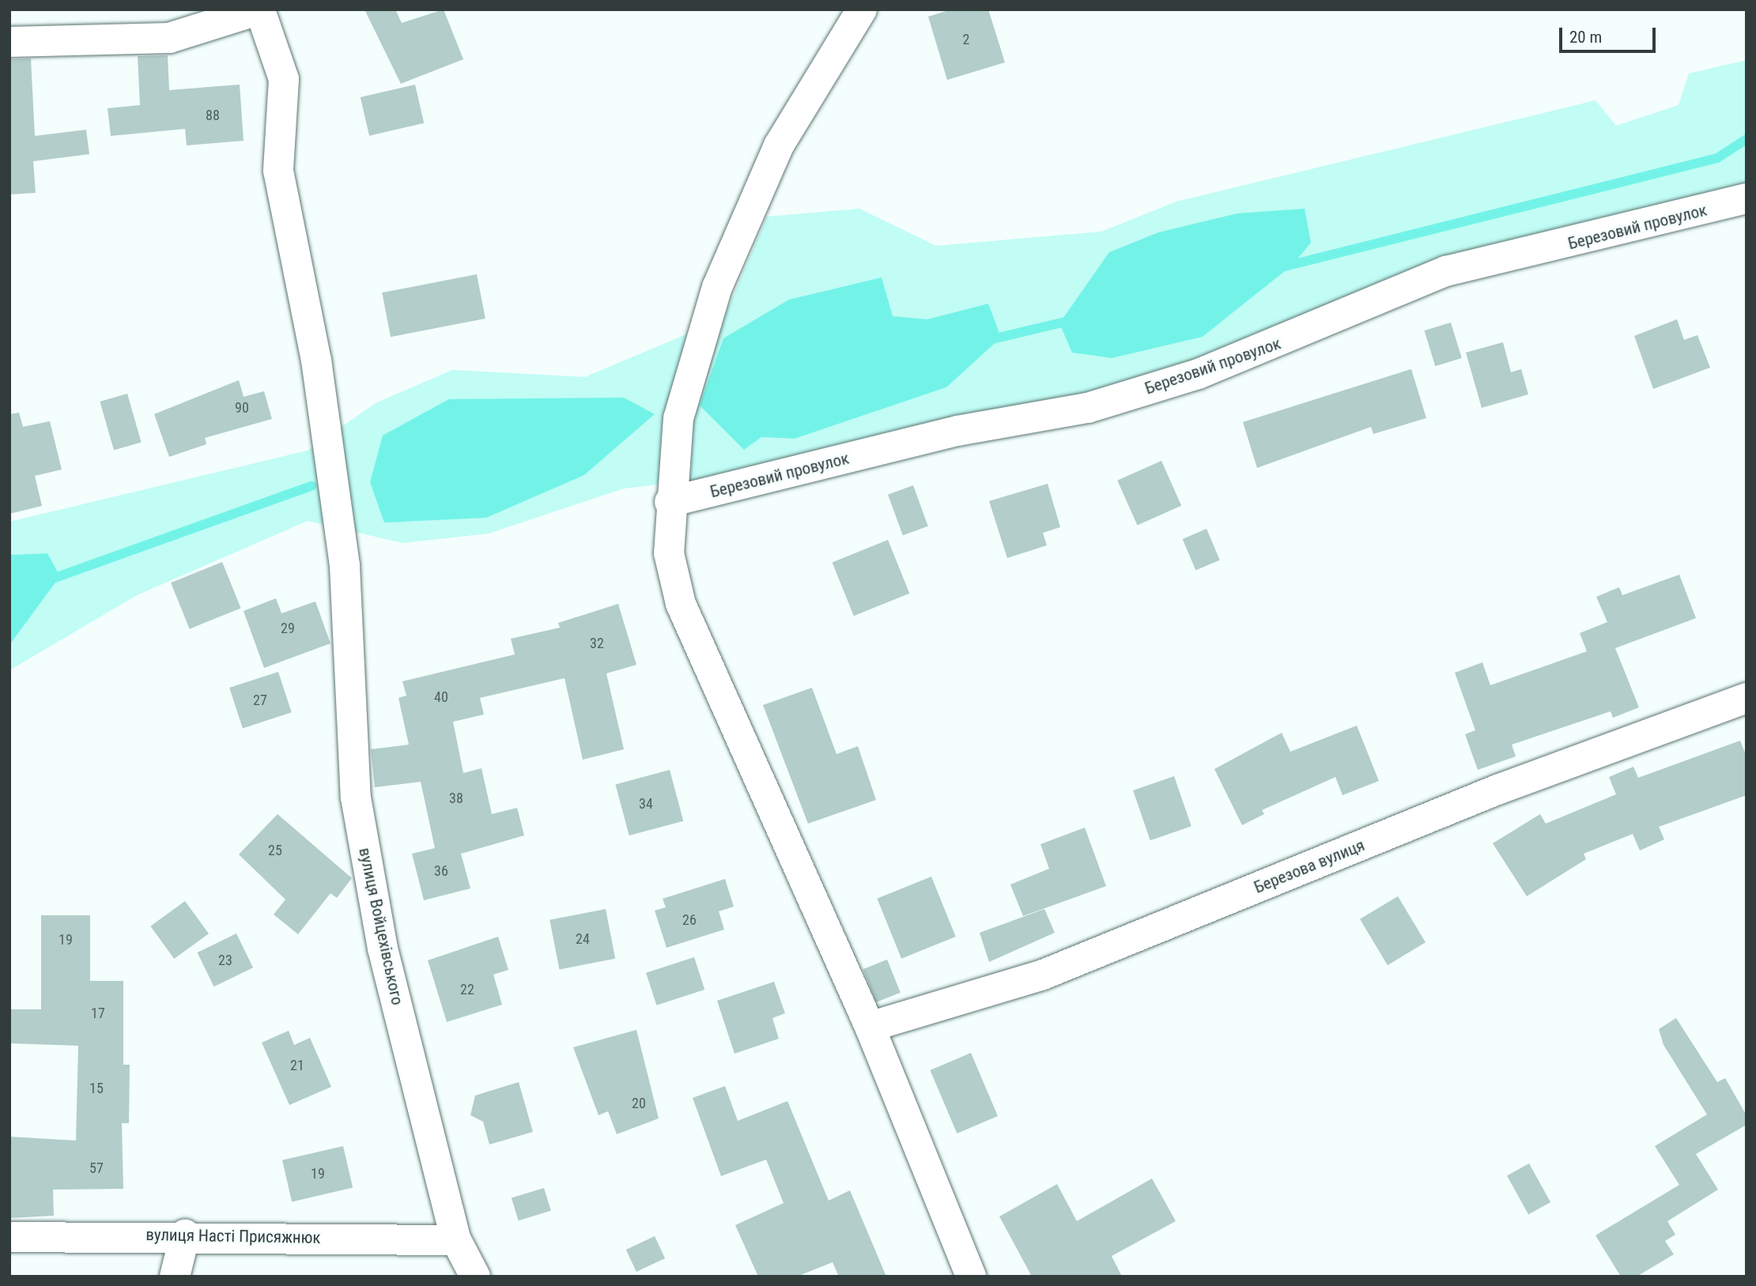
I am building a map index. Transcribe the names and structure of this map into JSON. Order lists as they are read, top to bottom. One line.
{"streets":{"street":["Березовий провулок","Березова вулиця","вулиця Войцехівського","вулиця Насті Присяжнюк"]},"crossings":[["вулиця Войцехівського","вулиця Насті Присяжнюк"]],"house_numbers":["2","88","90","29","32","40","27","38","34","25","36","26","24","19","23","22","17","21","15","20","57","19"],"scale_bar":"20 m"}
